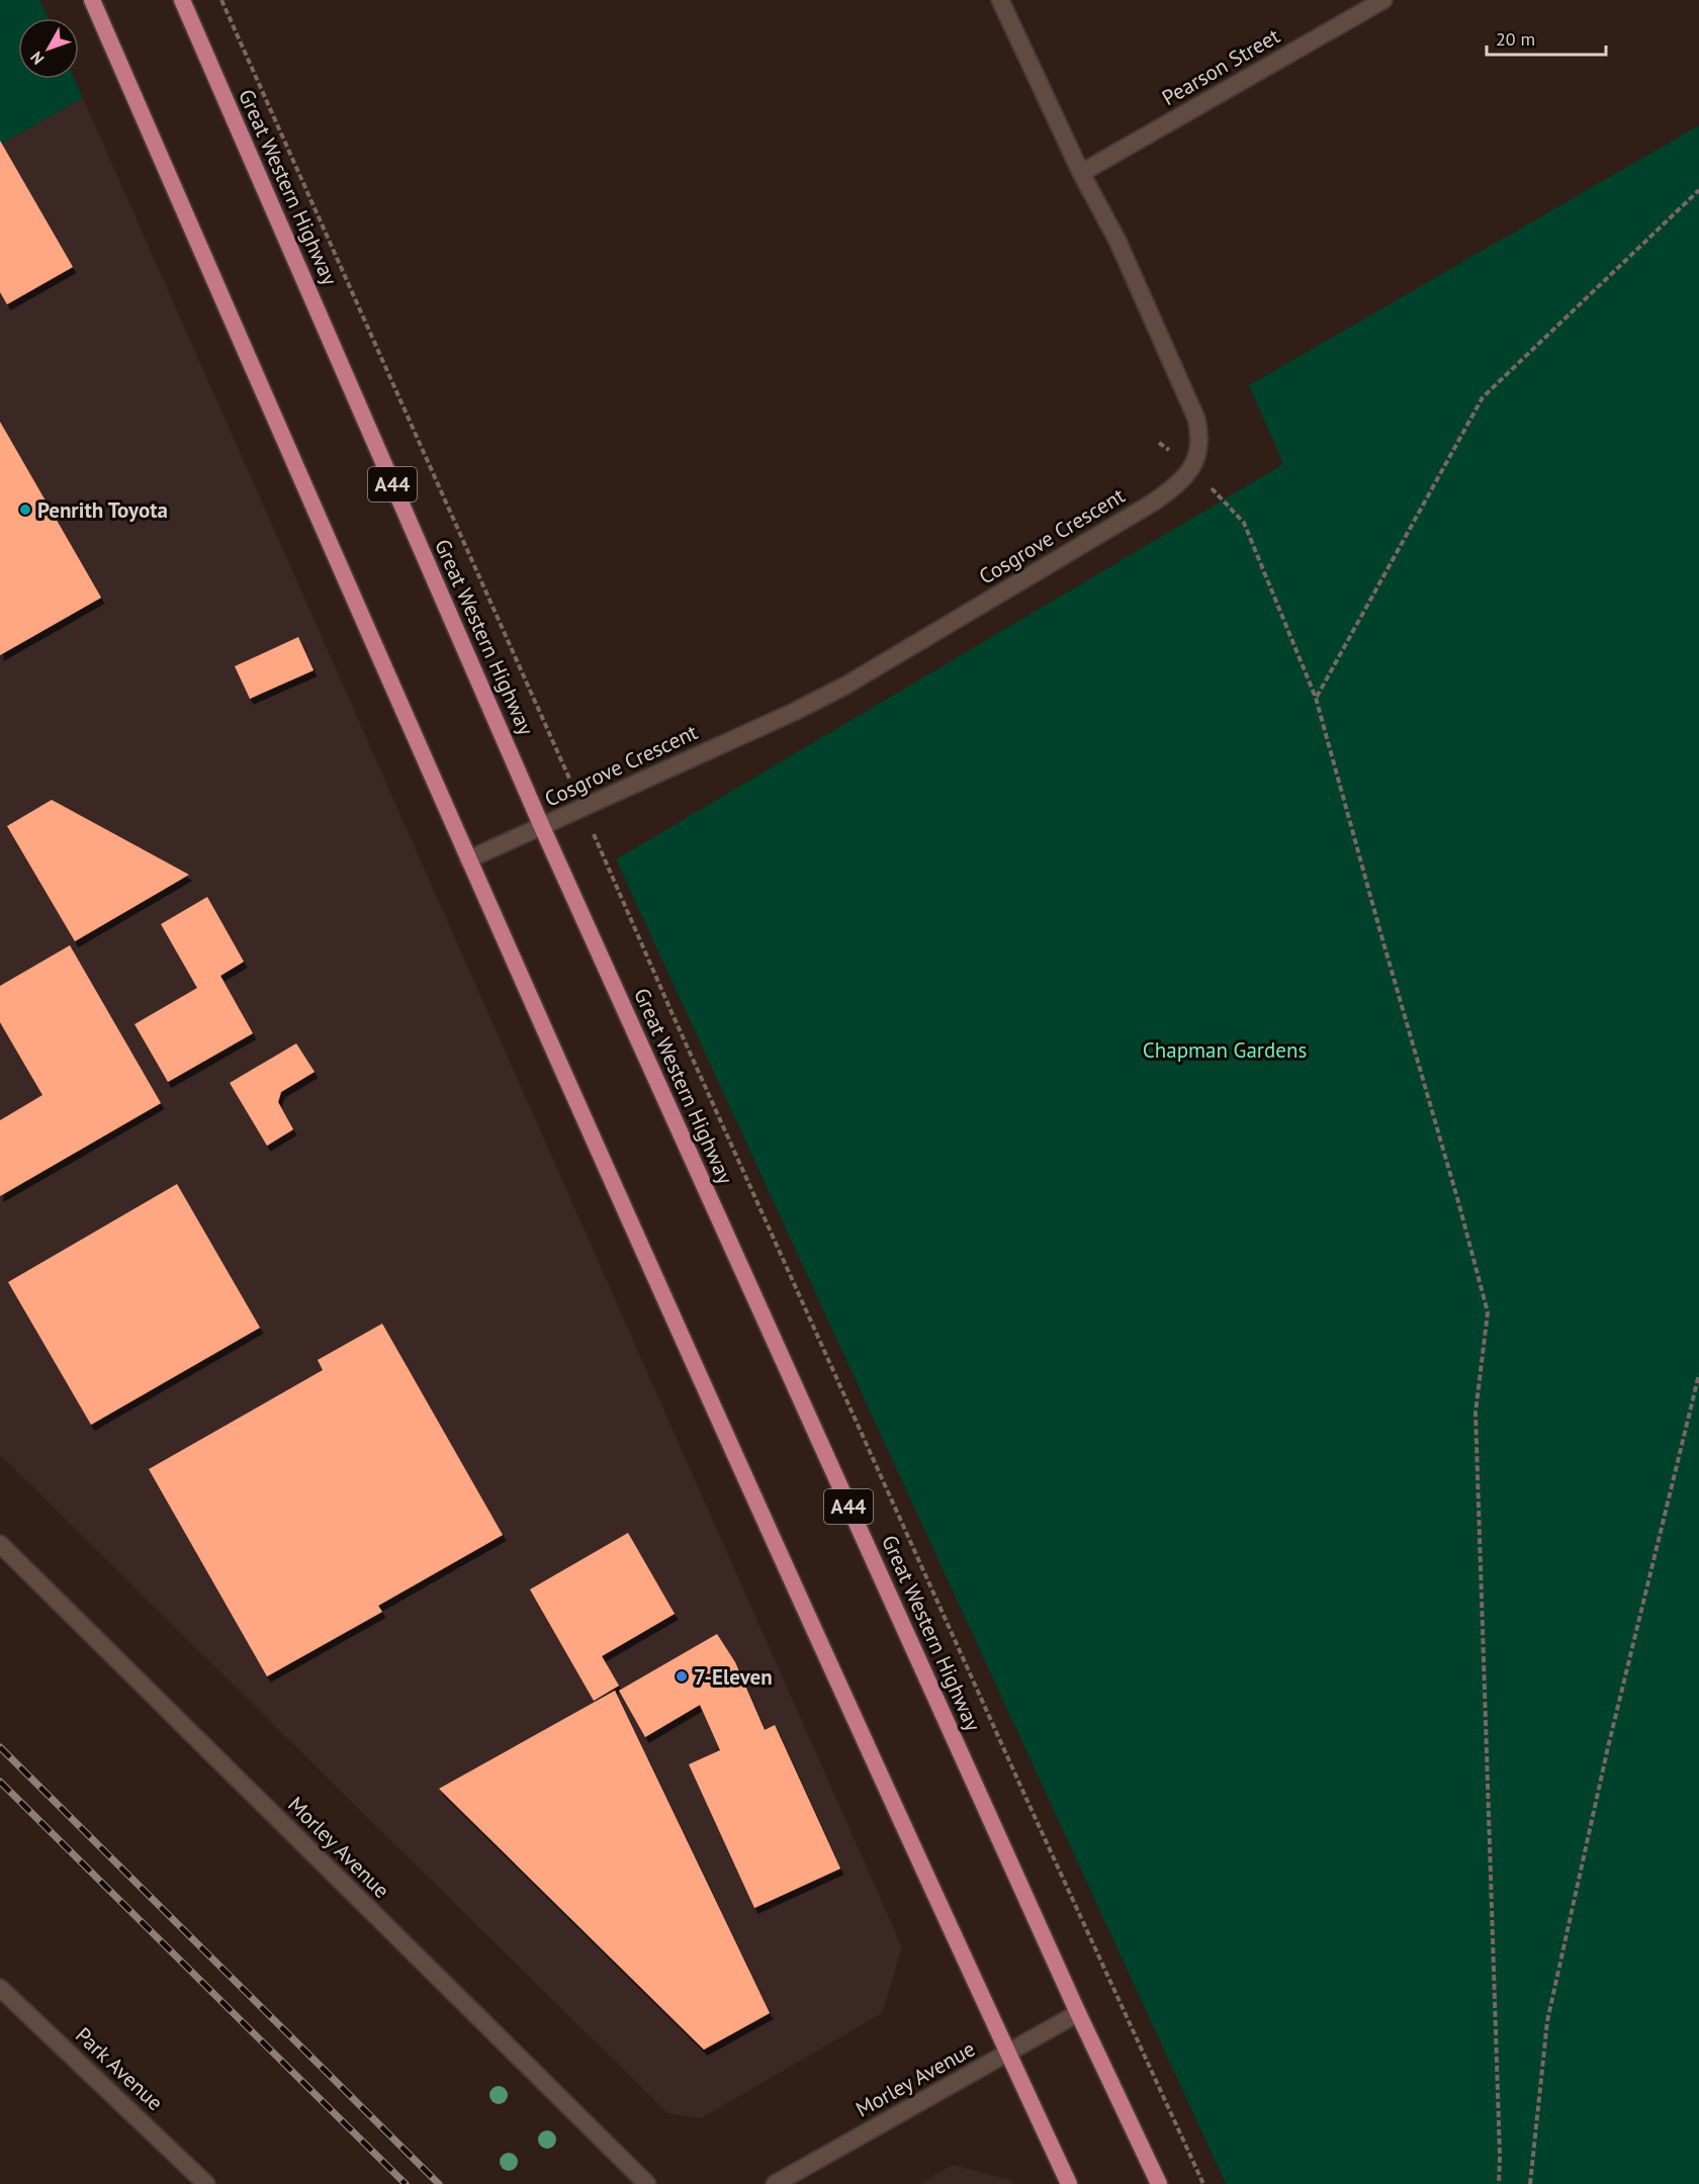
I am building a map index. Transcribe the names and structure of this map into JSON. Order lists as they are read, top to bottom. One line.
{"streets":{"highway":["Great Western Highway","A44"],"street":["Pearson Street","Cosgrove Crescent","Morley Avenue","Park Avenue"]},"crossings":[["Pearson Street","Cosgrove Crescent"],["Great Western Highway","Cosgrove Crescent"],["Great Western Highway","Morley Avenue"]],"parks":["Chapman Gardens"],"places":["Penrith Toyota","7-Eleven"],"scale_bar":"20 m","north":"bottom left"}
